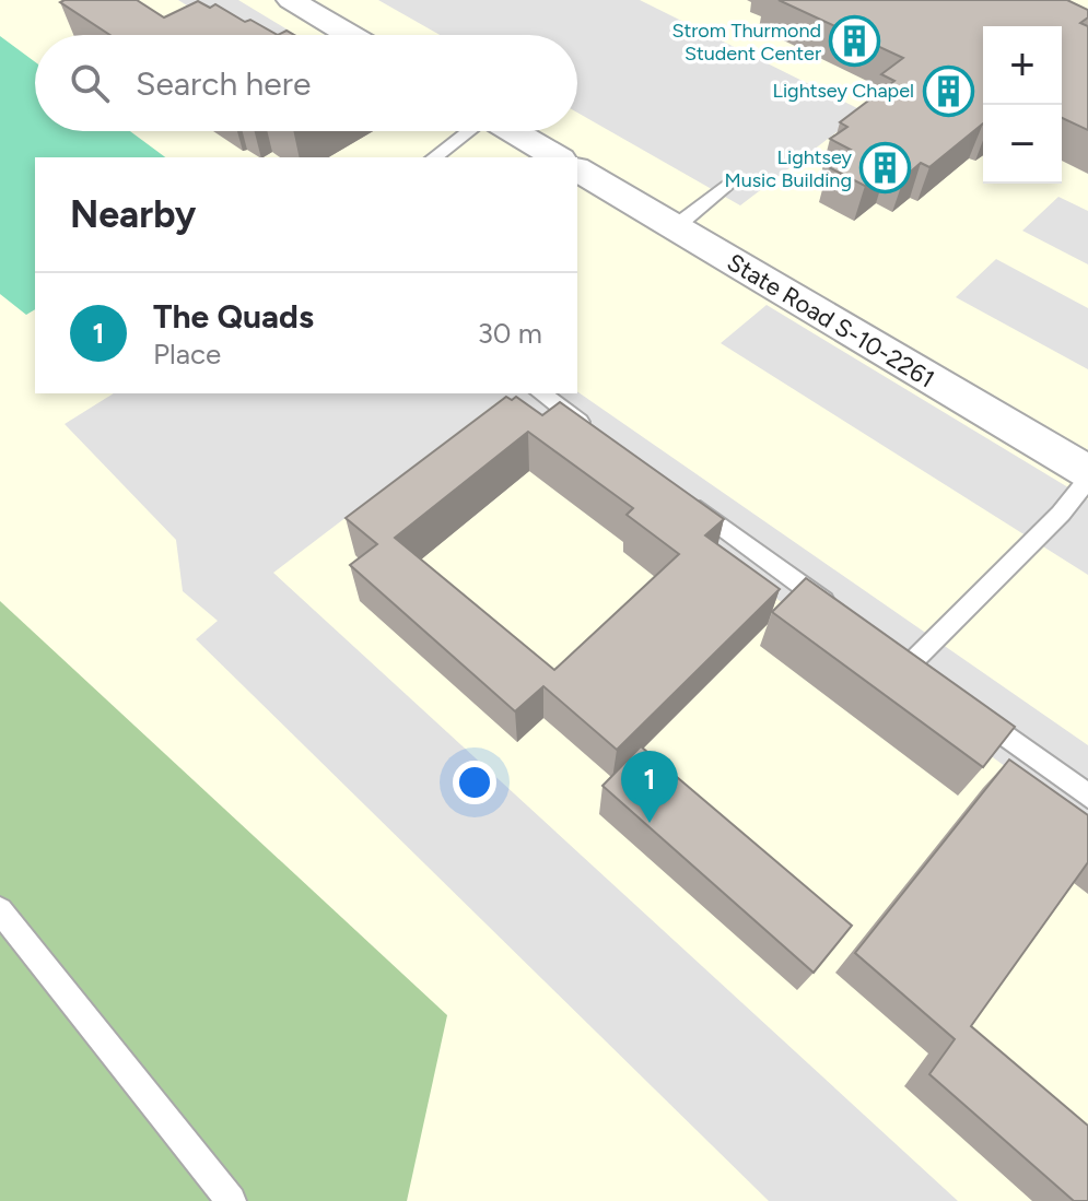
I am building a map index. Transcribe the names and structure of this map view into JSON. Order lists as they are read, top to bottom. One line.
{"streets":{"street":["State Road S-10-2261"]},"places":{"building":["Strom Thurmond Student Center","Lightsey Chapel","Lightsey Music Building"]},"page":{"map_buttons":["+","−"],"search":"Search here","heading":"Nearby","list":[{"mark":"1","name":"The Quads","note":"Place","value":"30 m"}],"pins":"1"}}
